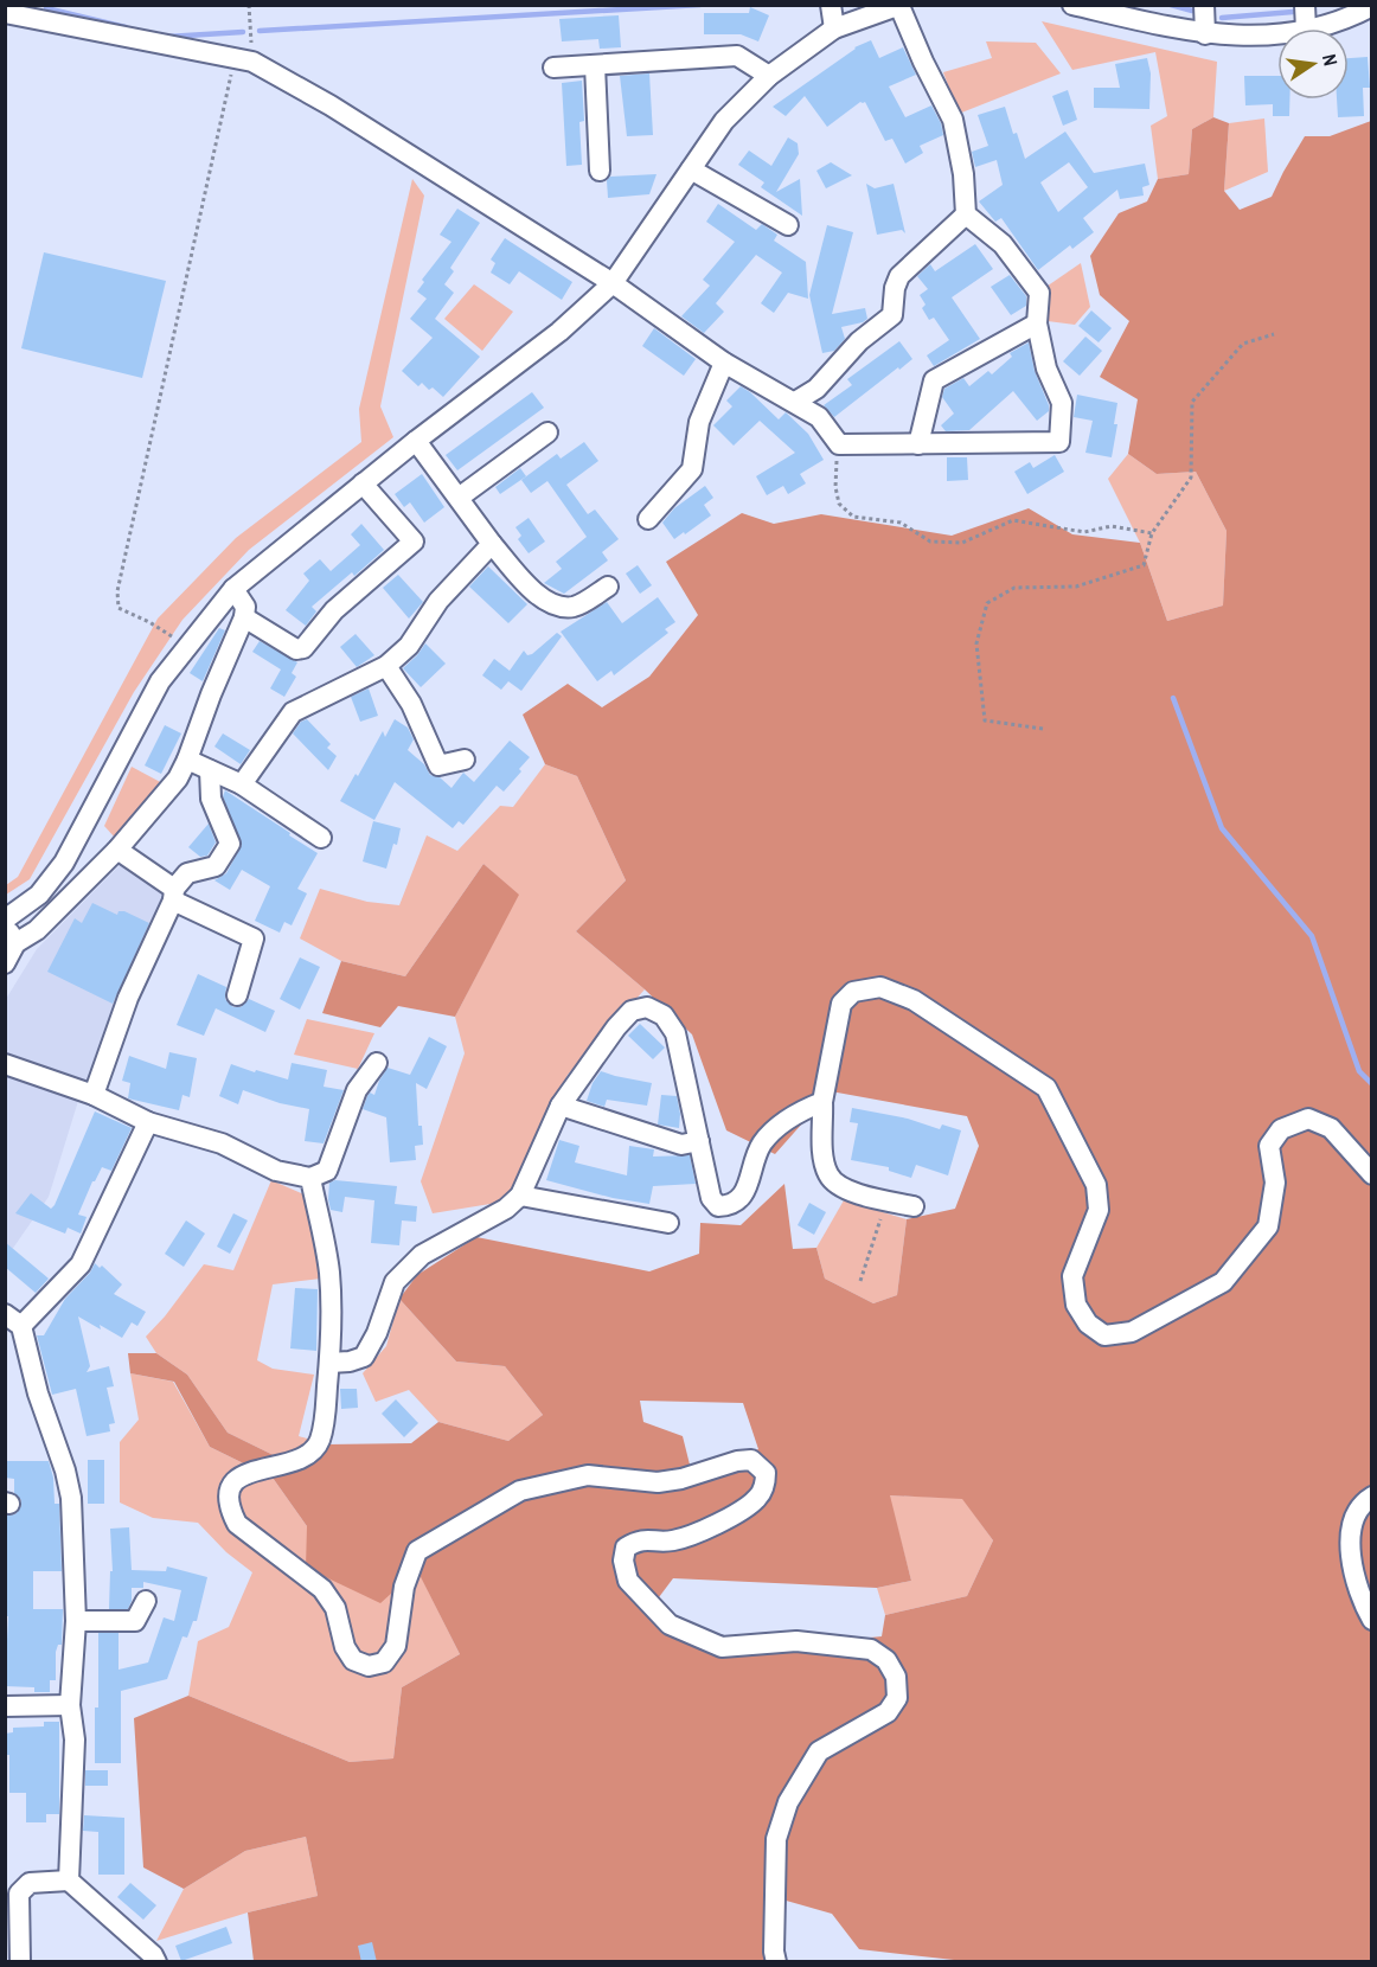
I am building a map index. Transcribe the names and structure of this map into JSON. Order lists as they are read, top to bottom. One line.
{"north":"right"}
